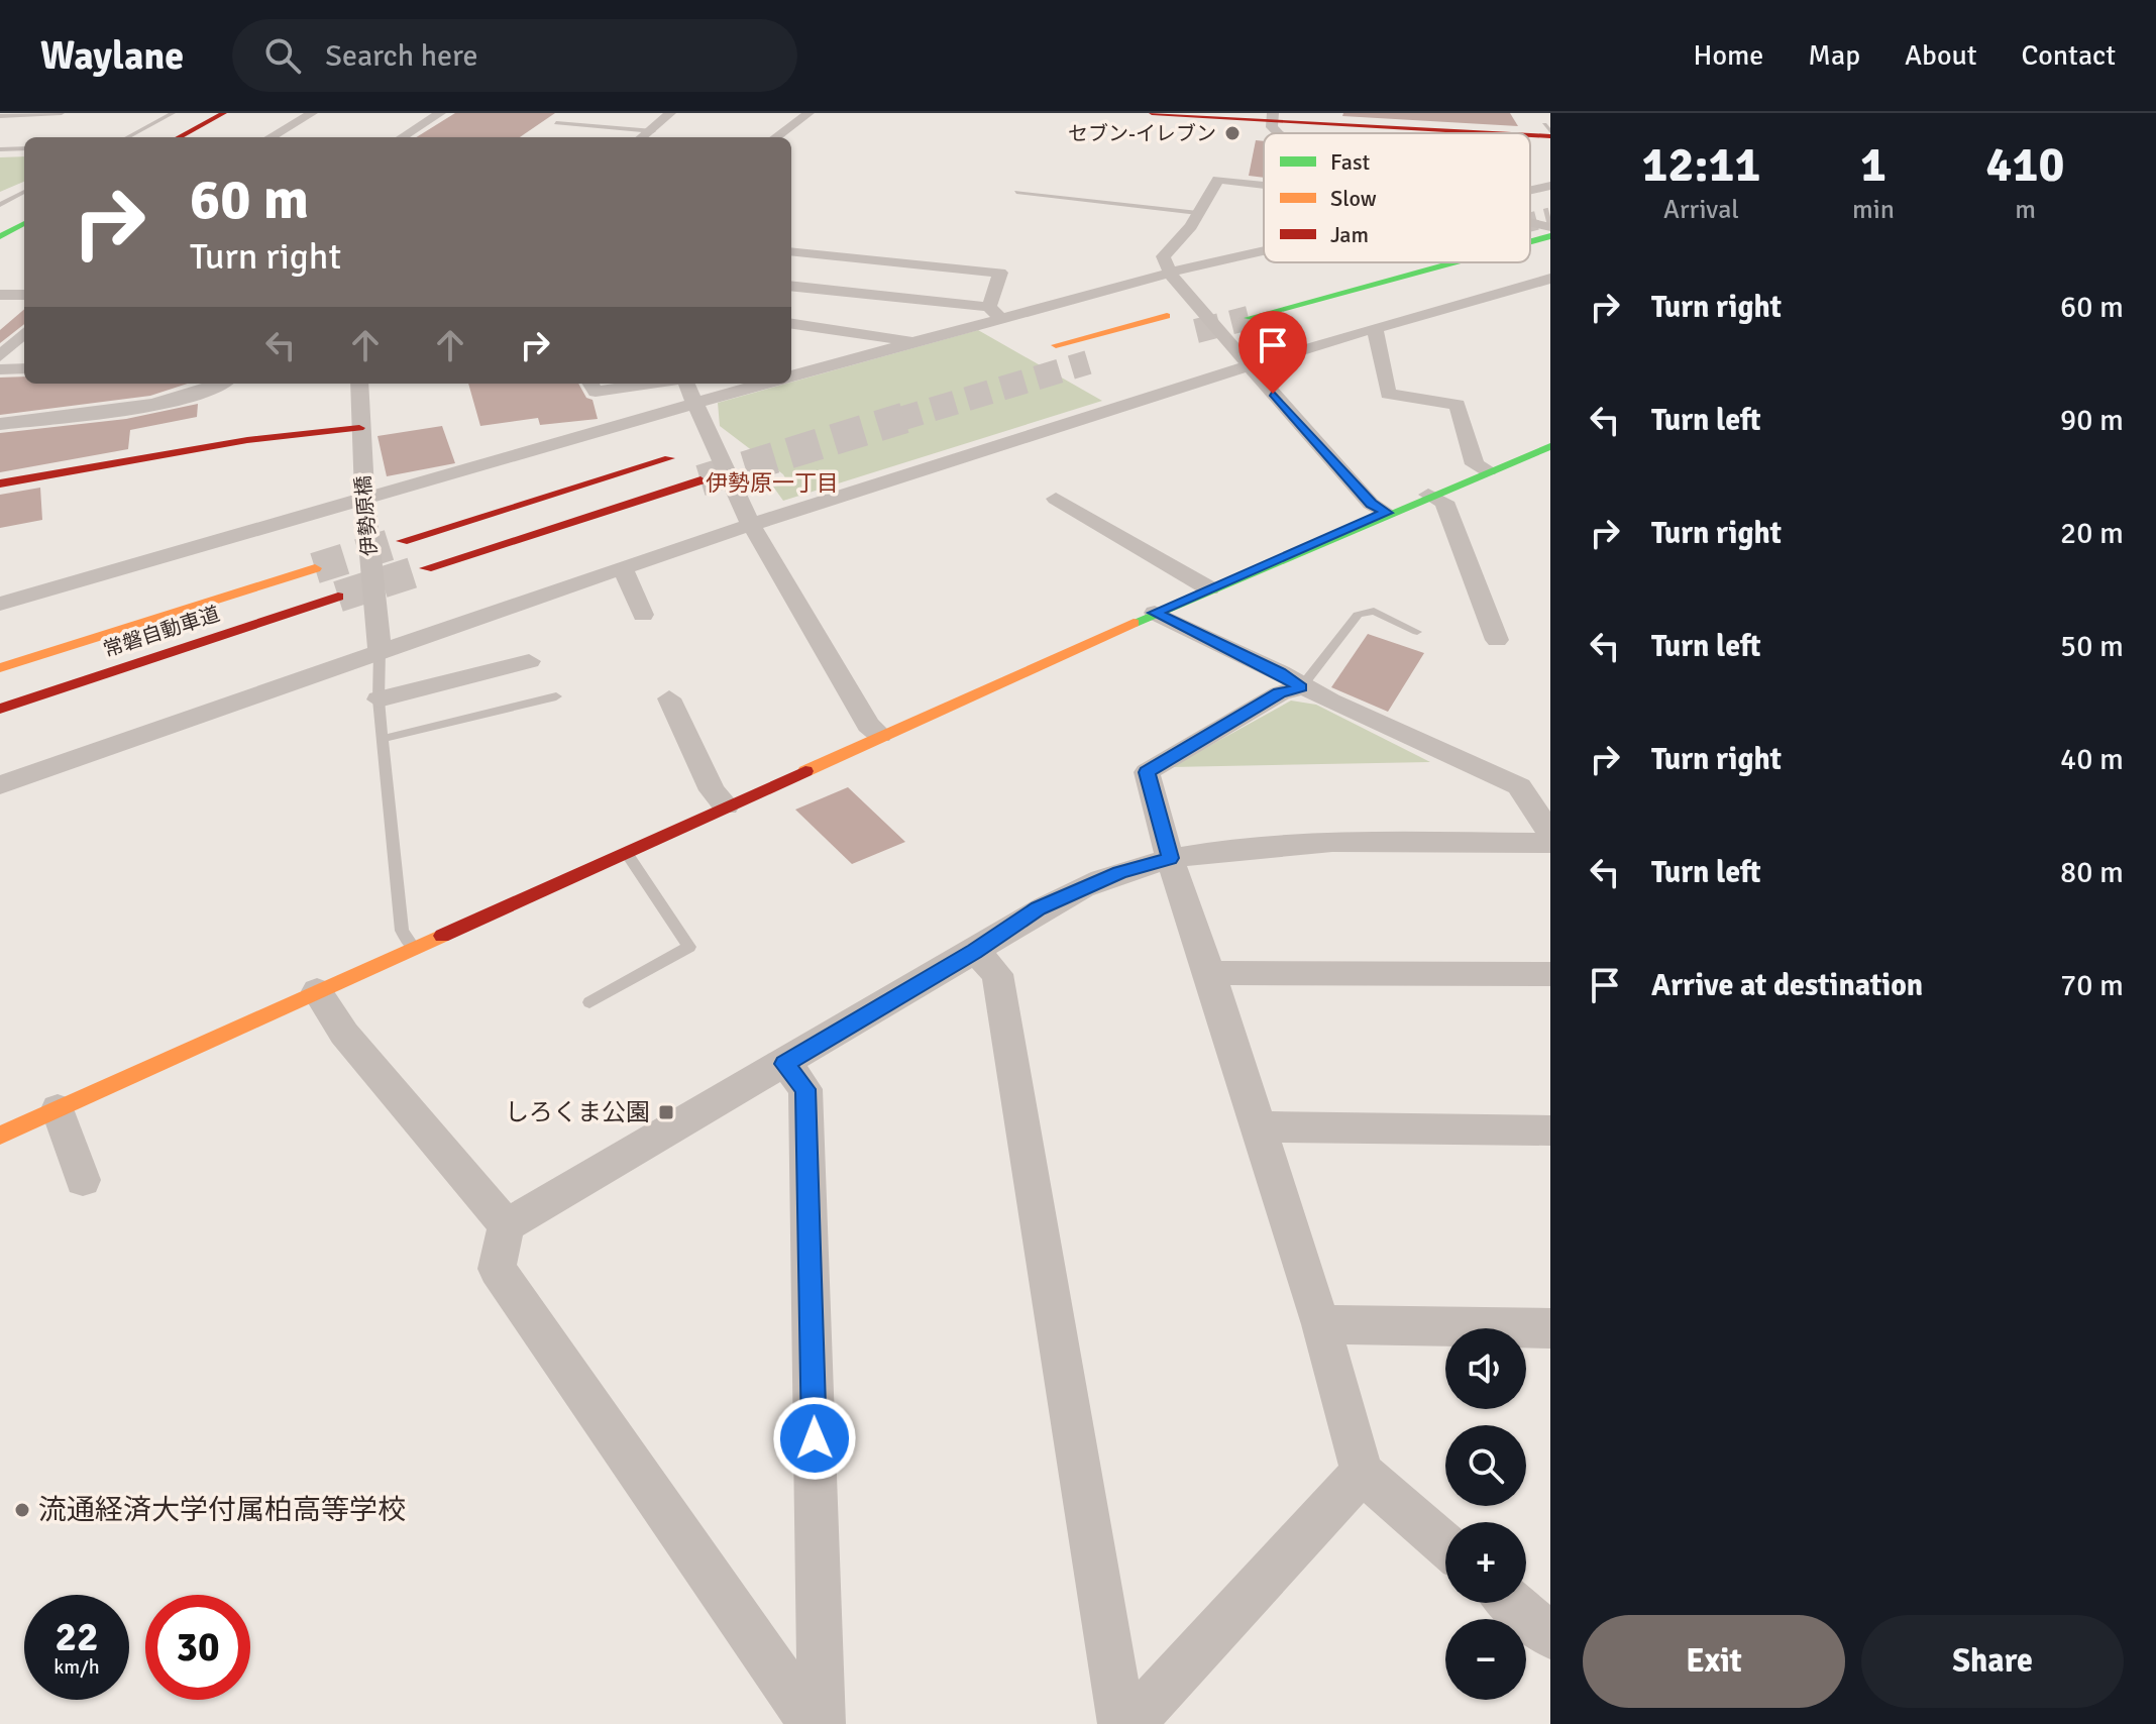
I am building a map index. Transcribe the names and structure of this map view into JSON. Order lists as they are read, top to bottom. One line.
{"streets":{"main road":["常磐自動車道"],"street":["伊勢原橋"]},"districts":["伊勢原一丁目"],"places":{"other":["セブン-イレブン","流通経済大学付属柏高等学校"],"transit":["しろくま公園"]},"legend":["Fast","Slow","Jam"],"page":{"header":"Waylane","search":"Search here","nav":["Home","Map","About","Contact"],"eta":["12:11","Arrival","1","min","410","m"],"turn":["60 m","Turn right"],"list":[{"name":"Turn right","value":"60 m"},{"name":"Turn left","value":"90 m"},{"name":"Turn right","value":"20 m"},{"name":"Turn left","value":"50 m"},{"name":"Turn right","value":"40 m"},{"name":"Turn left","value":"80 m"},{"name":"Arrive at destination","value":"70 m"}],"map_buttons":["+","−"],"speed":"22 km/h","limit":"30","buttons":["Exit","Share"]}}
